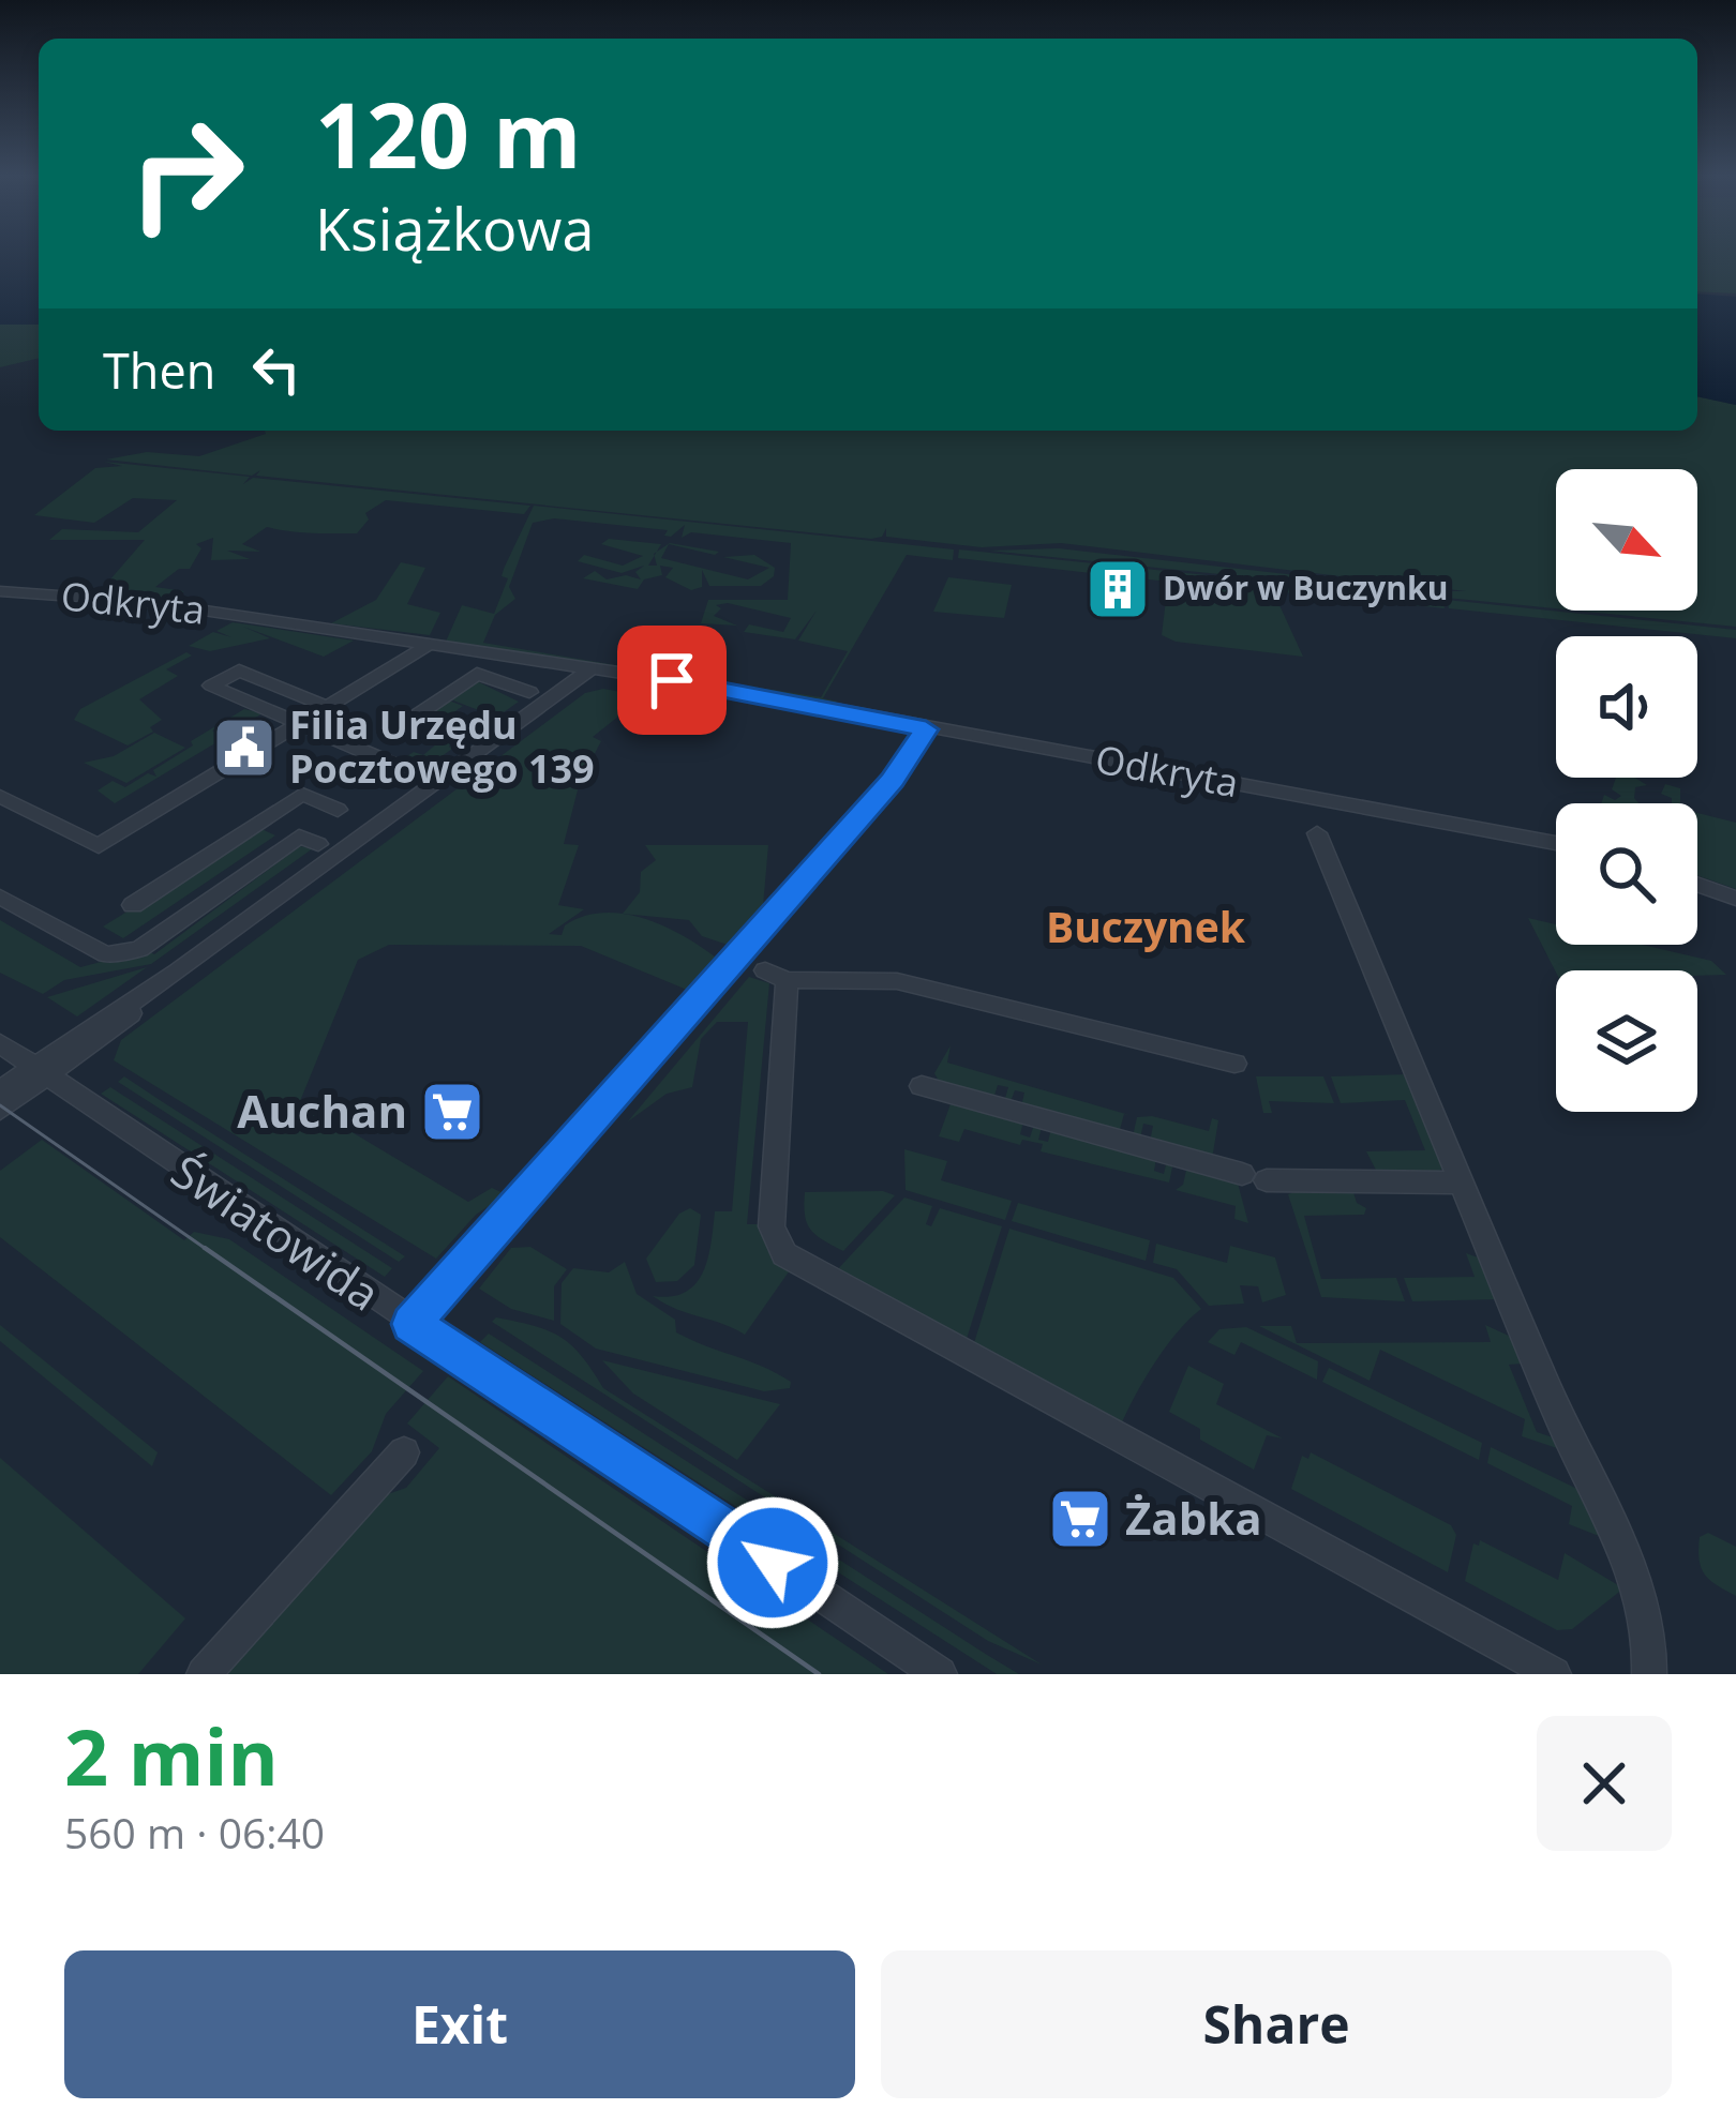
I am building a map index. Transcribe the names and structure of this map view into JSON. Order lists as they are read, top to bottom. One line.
{"streets":{"street":["Odkryta","Światowida"]},"districts":["Buczynek"],"places":{"building":["Dwór w Buczynku"],"public building":["Filia Urzędu Pocztowego 139"],"supermarket":["Auchan","Żabka"]},"north":"bottom right","page":{"turn":["120 m","Książkowa"],"then":"Then","heading":["2 min","560 m · 06:40"],"buttons":["Exit","Share"]}}
